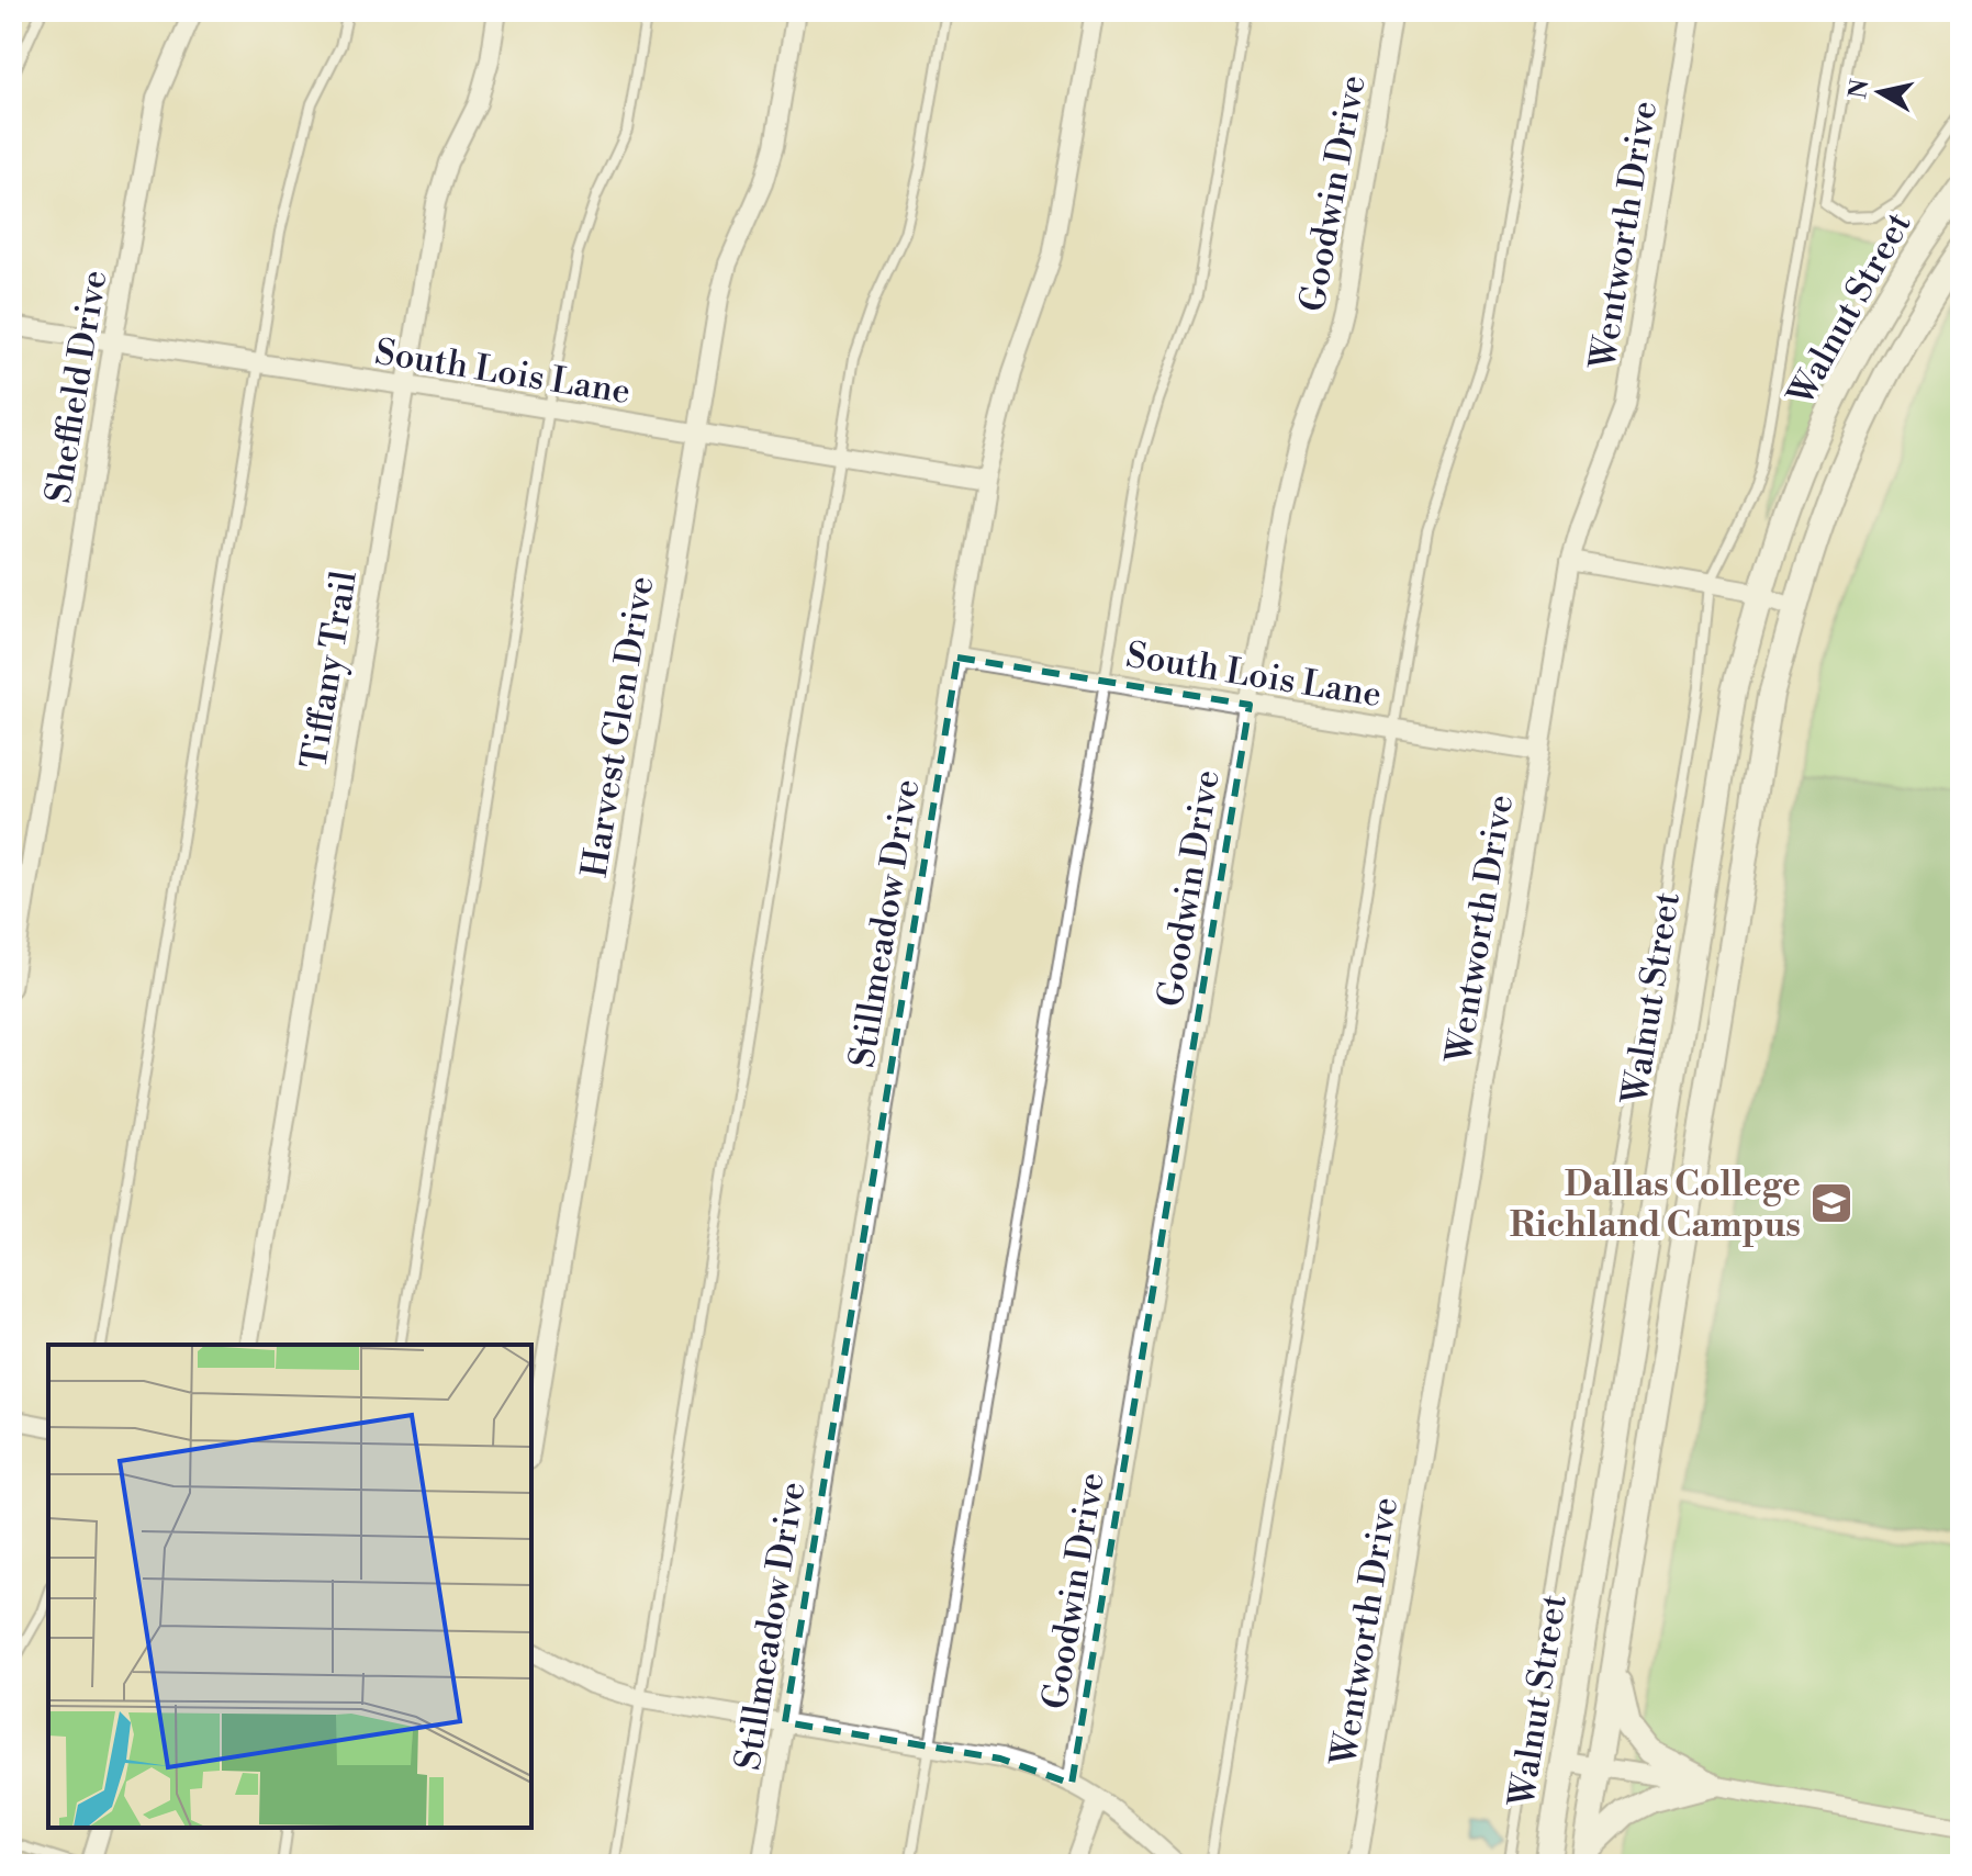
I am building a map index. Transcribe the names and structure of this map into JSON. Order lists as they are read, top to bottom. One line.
{"streets":{"main road":["Walnut Street"],"street":["Goodwin Drive","Wentworth Drive","South Lois Lane","Sheffield Drive","Tiffany Trail","Harvest Glen Drive","Stillmeadow Drive"]},"crossings":[["Goodwin Drive","South Lois Lane"],["Wentworth Drive","South Lois Lane"],["South Lois Lane","Sheffield Drive"],["South Lois Lane","Tiffany Trail"],["South Lois Lane","Harvest Glen Drive"],["South Lois Lane","Stillmeadow Drive"]],"places":{"school or university":["Dallas College Richland Campus"]},"north":"left"}
